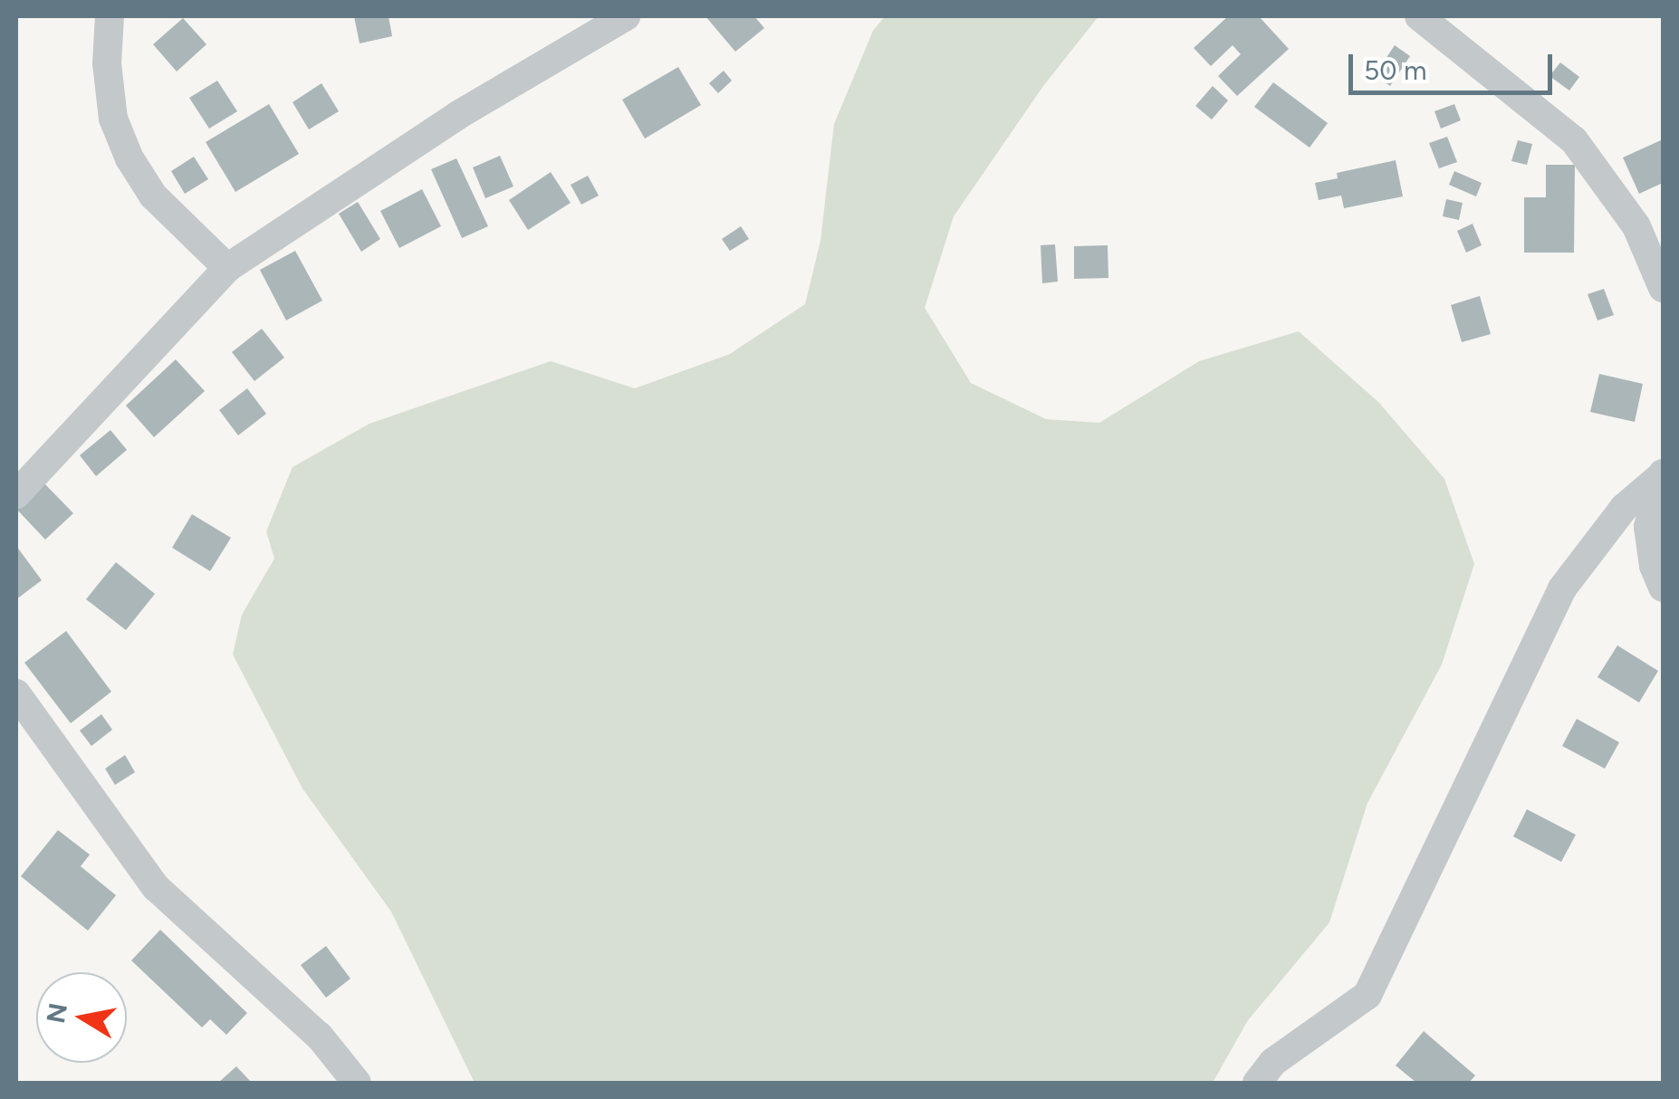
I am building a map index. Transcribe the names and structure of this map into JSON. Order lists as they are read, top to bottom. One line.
{"scale_bar":"50 m","north":"left"}
